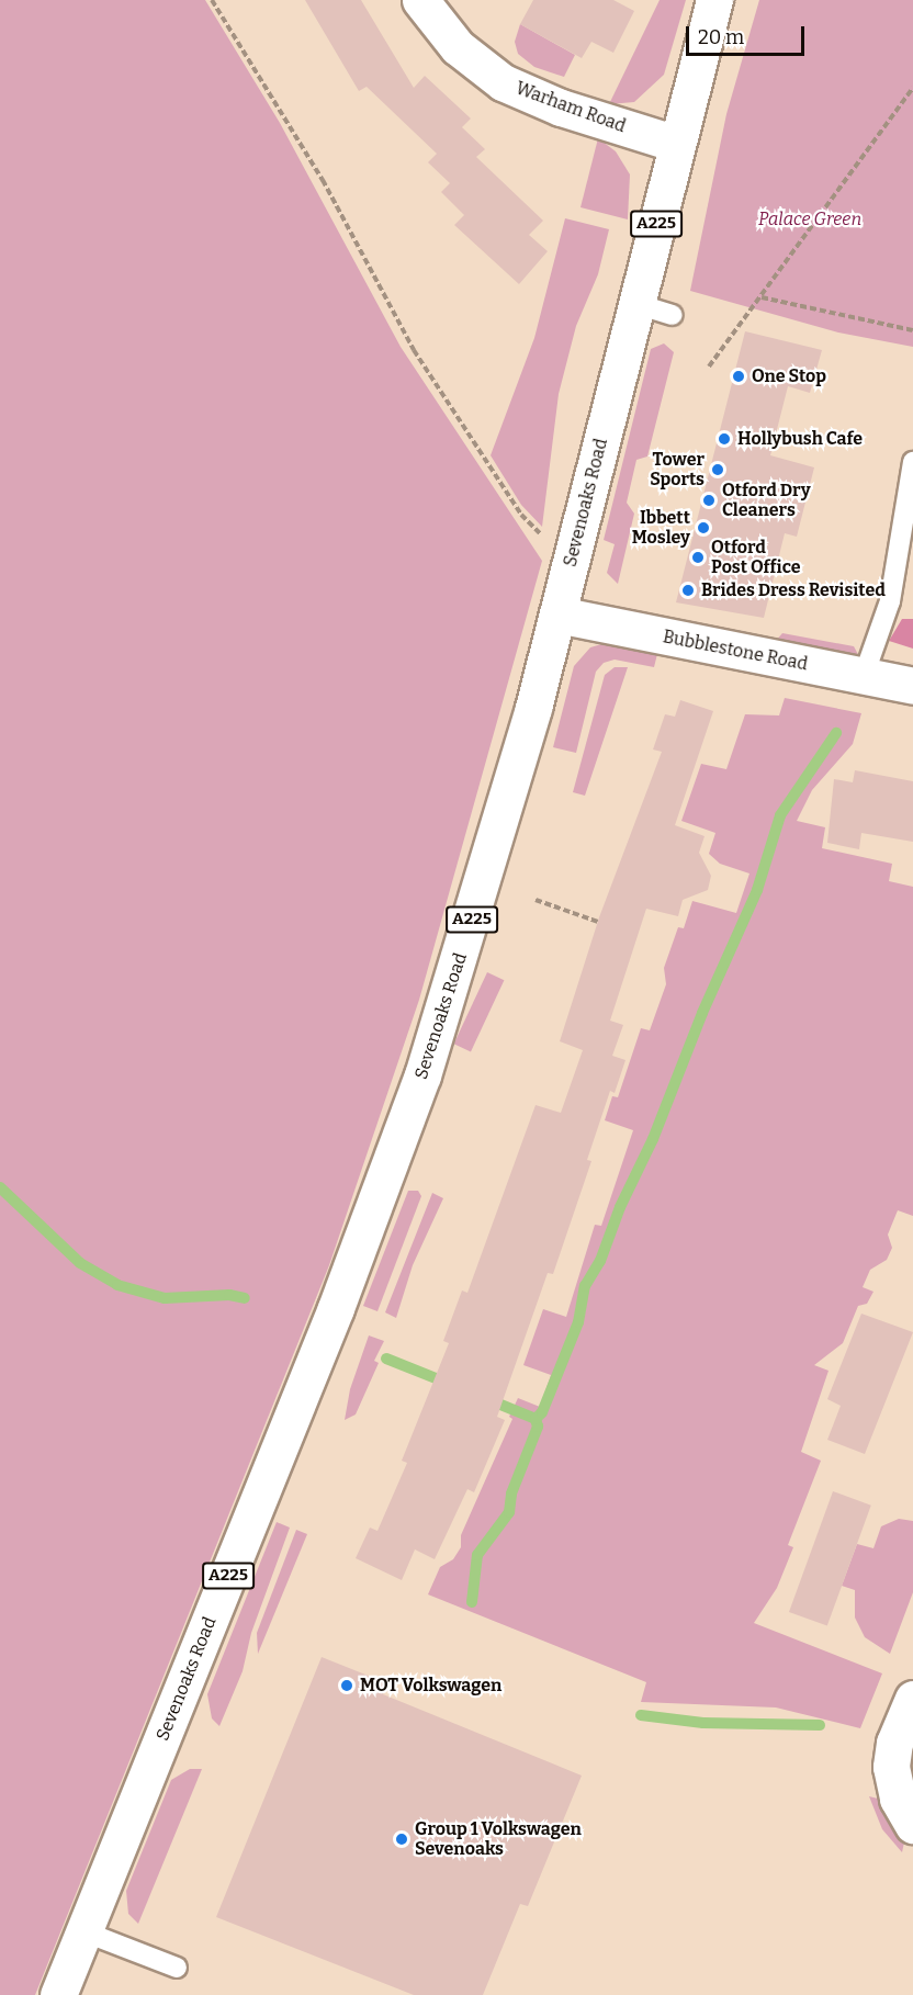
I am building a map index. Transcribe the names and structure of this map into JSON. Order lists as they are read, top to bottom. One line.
{"streets":{"main road":["Warham Road","A225","Sevenoaks Road","Bubblestone Road"]},"crossings":[["Warham Road","Sevenoaks Road"],["Sevenoaks Road","Bubblestone Road"]],"parks":["Palace Green"],"places":["One Stop","Hollybush Cafe","Tower Sports","Otford Dry Cleaners","Ibbett Mosley","Otford Post Office","Brides Dress Revisited","MOT Volkswagen","Group 1 Volkswagen Sevenoaks"],"scale_bar":"20 m"}
